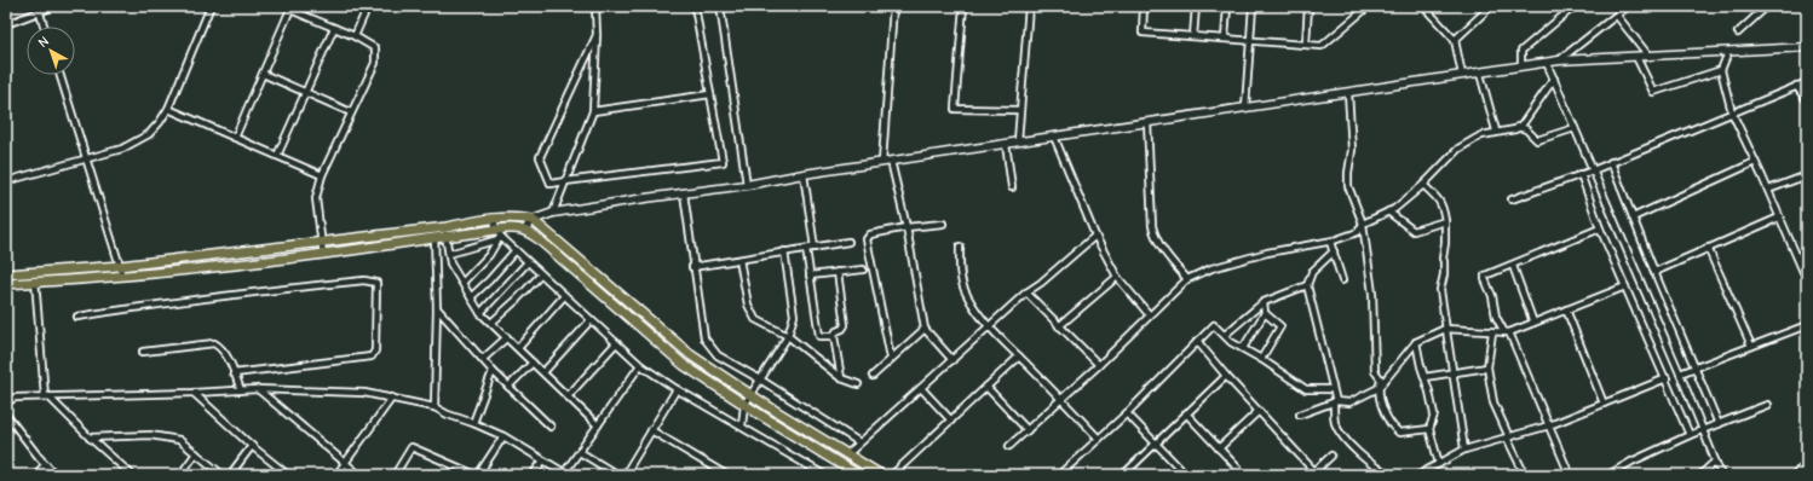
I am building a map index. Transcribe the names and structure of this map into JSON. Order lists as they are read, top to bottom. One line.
{"north":"top left"}
